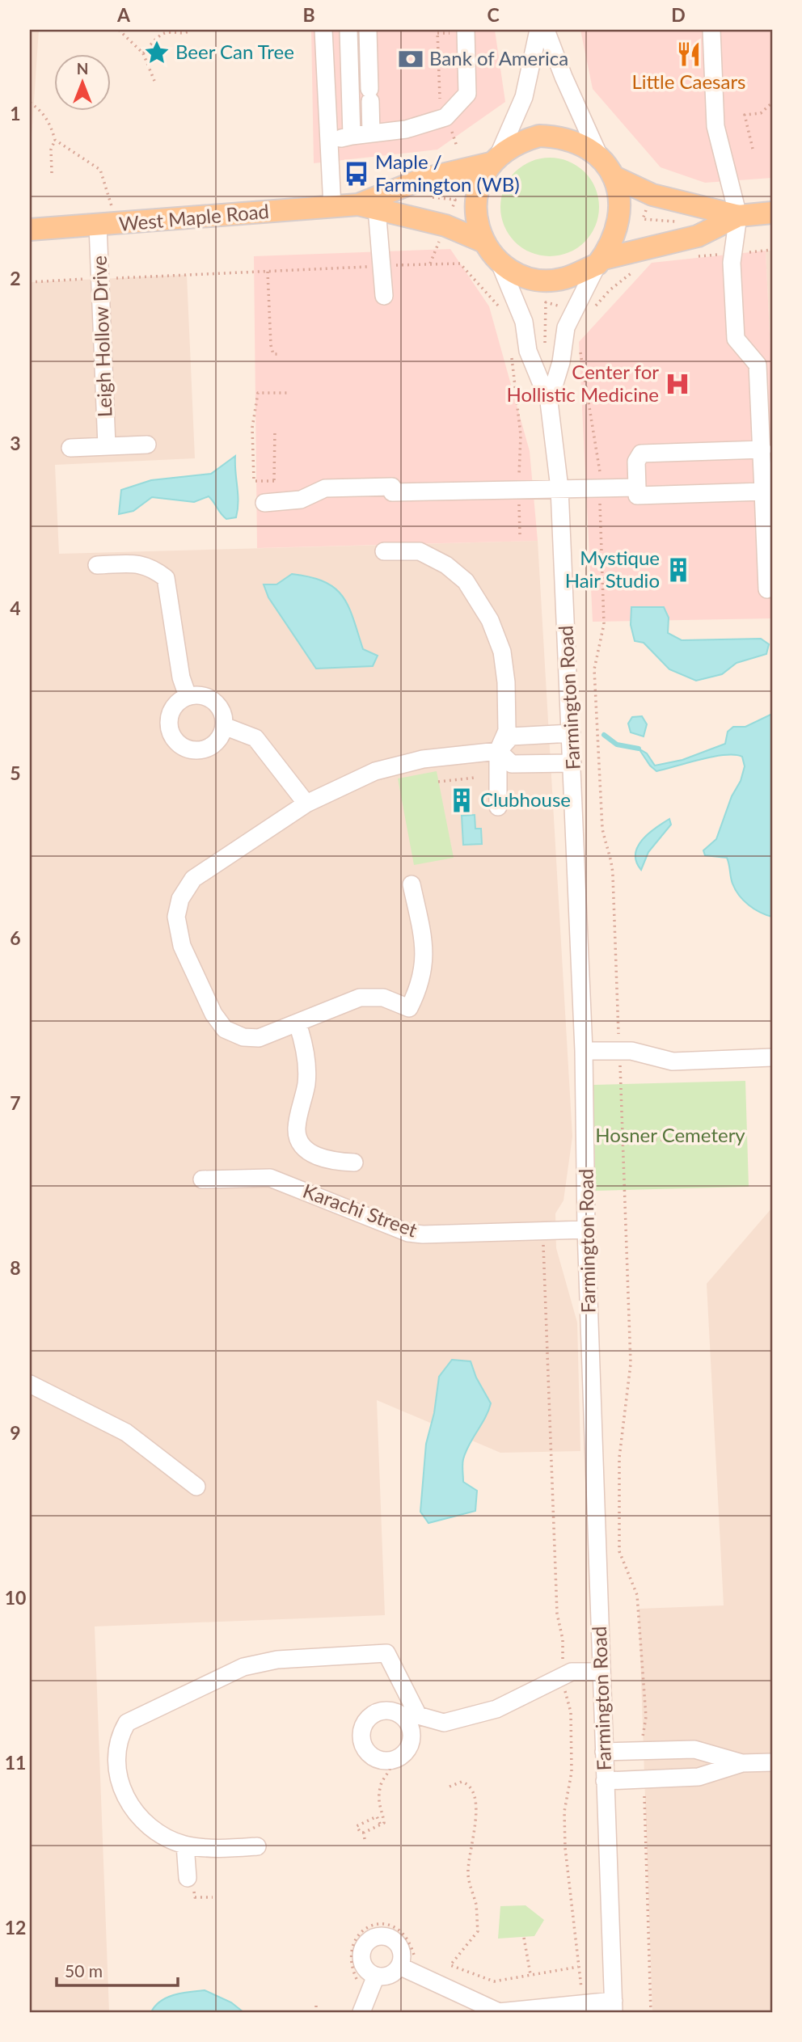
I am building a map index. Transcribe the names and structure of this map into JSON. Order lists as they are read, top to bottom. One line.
{"streets":{"main road":["West Maple Road"],"street":["Leigh Hollow Drive","Farmington Road","Karachi Street"]},"crossings":[["West Maple Road","Leigh Hollow Drive"],["West Maple Road","Farmington Road"],["Farmington Road","Karachi Street"]],"parks":["Hosner Cemetery"],"places":{"place":["Beer Can Tree"],"restaurant":["Little Caesars"],"bank":["Bank of America"],"bus stop":["Maple / Farmington (WB)"],"hospital":["Center for Hollistic Medicine"],"building":["Mystique Hair Studio","Clubhouse"]},"scale_bar":"50 m","north":"top","grid":{"columns":["A","B","C","D"],"rows":["1","2","3","4","5","6","7","8","9","10","11","12"]}}
